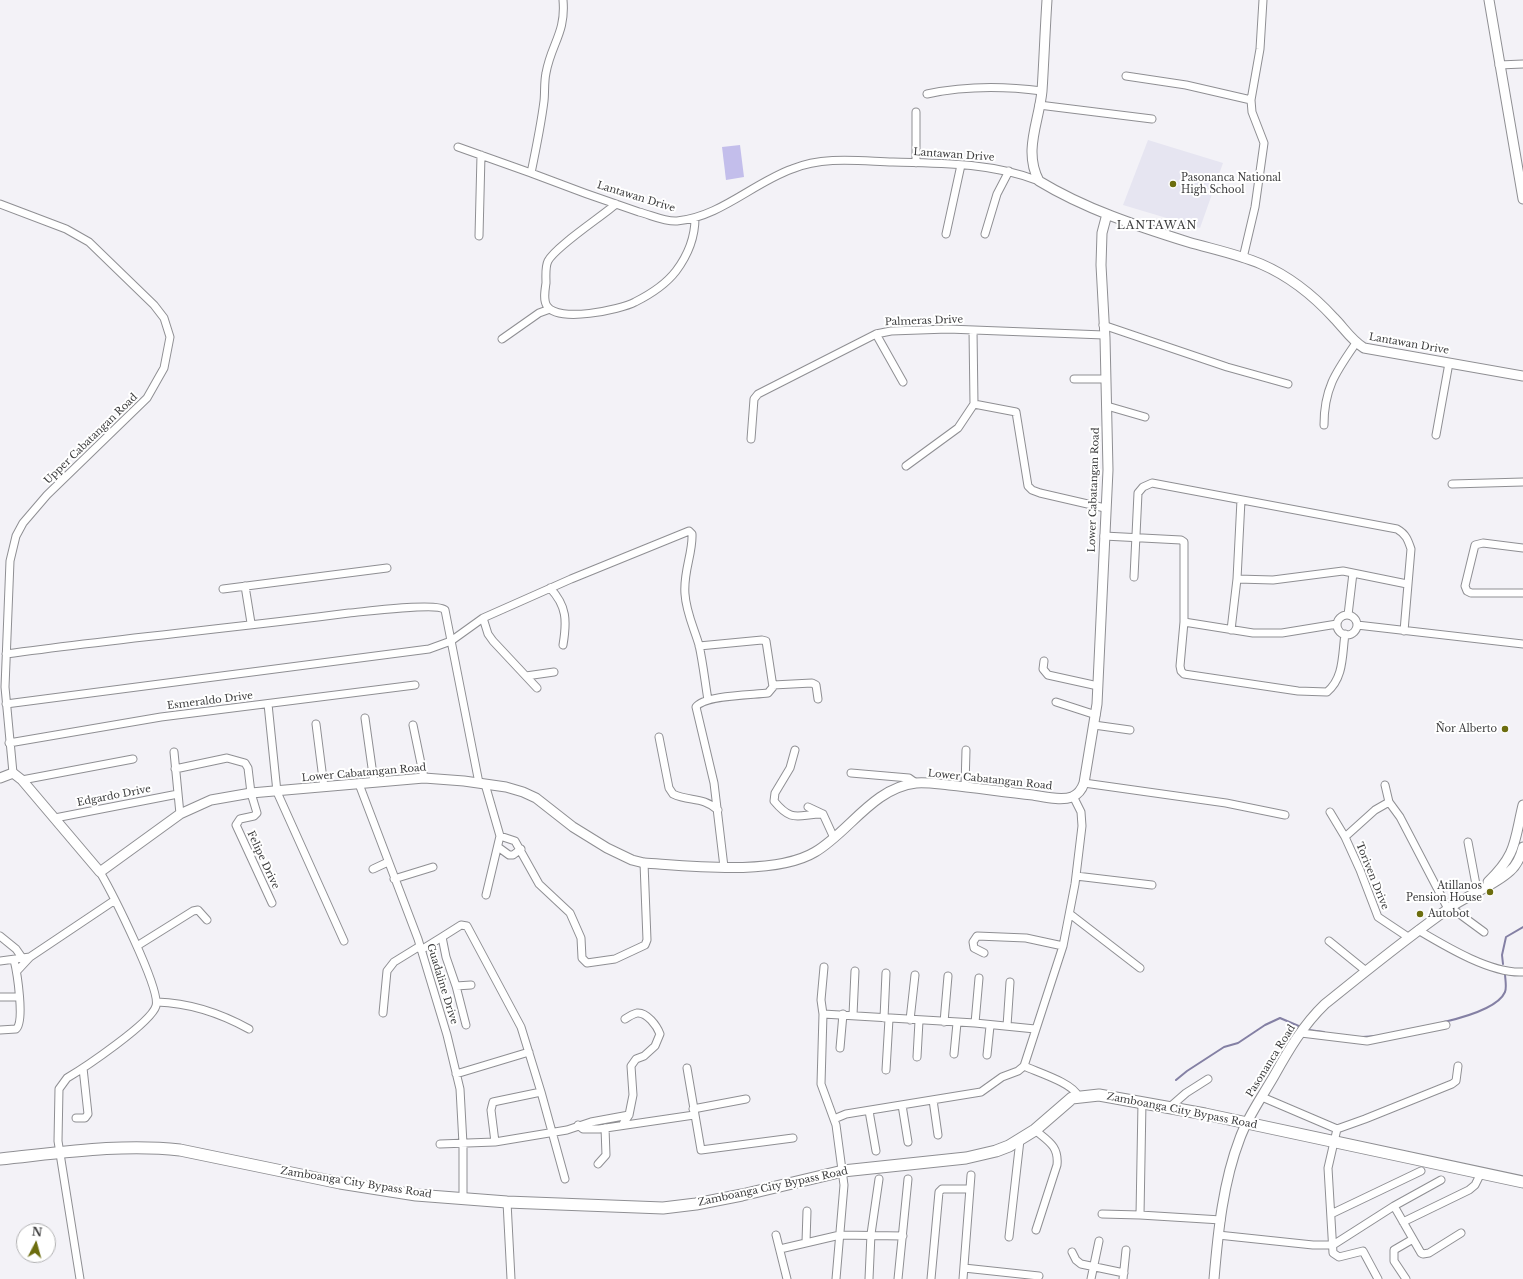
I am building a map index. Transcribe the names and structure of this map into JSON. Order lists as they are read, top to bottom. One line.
{"streets":{"main road":["Zamboanga City Bypass Road"],"street":["Lantawan Drive","Palmeras Drive","Upper Cabatangan Road","Lower Cabatangan Road","Esmeraldo Drive","Edgardo Drive","Felipe Drive","Toriven Drive","Guadaline Drive","Pasonanca Road"]},"crossings":[["Lantawan Drive","Lower Cabatangan Road"],["Palmeras Drive","Lower Cabatangan Road"],["Upper Cabatangan Road","Esmeraldo Drive"],["Lower Cabatangan Road","Felipe Drive"],["Lower Cabatangan Road","Guadaline Drive"],["Toriven Drive","Pasonanca Road"],["Guadaline Drive","Zamboanga City Bypass Road"],["Pasonanca Road","Zamboanga City Bypass Road"]],"districts":["LANTAWAN"],"places":["Pasonanca National High School","Ñor Alberto","Atillanos Pension House","Autobot"],"north":"top"}
